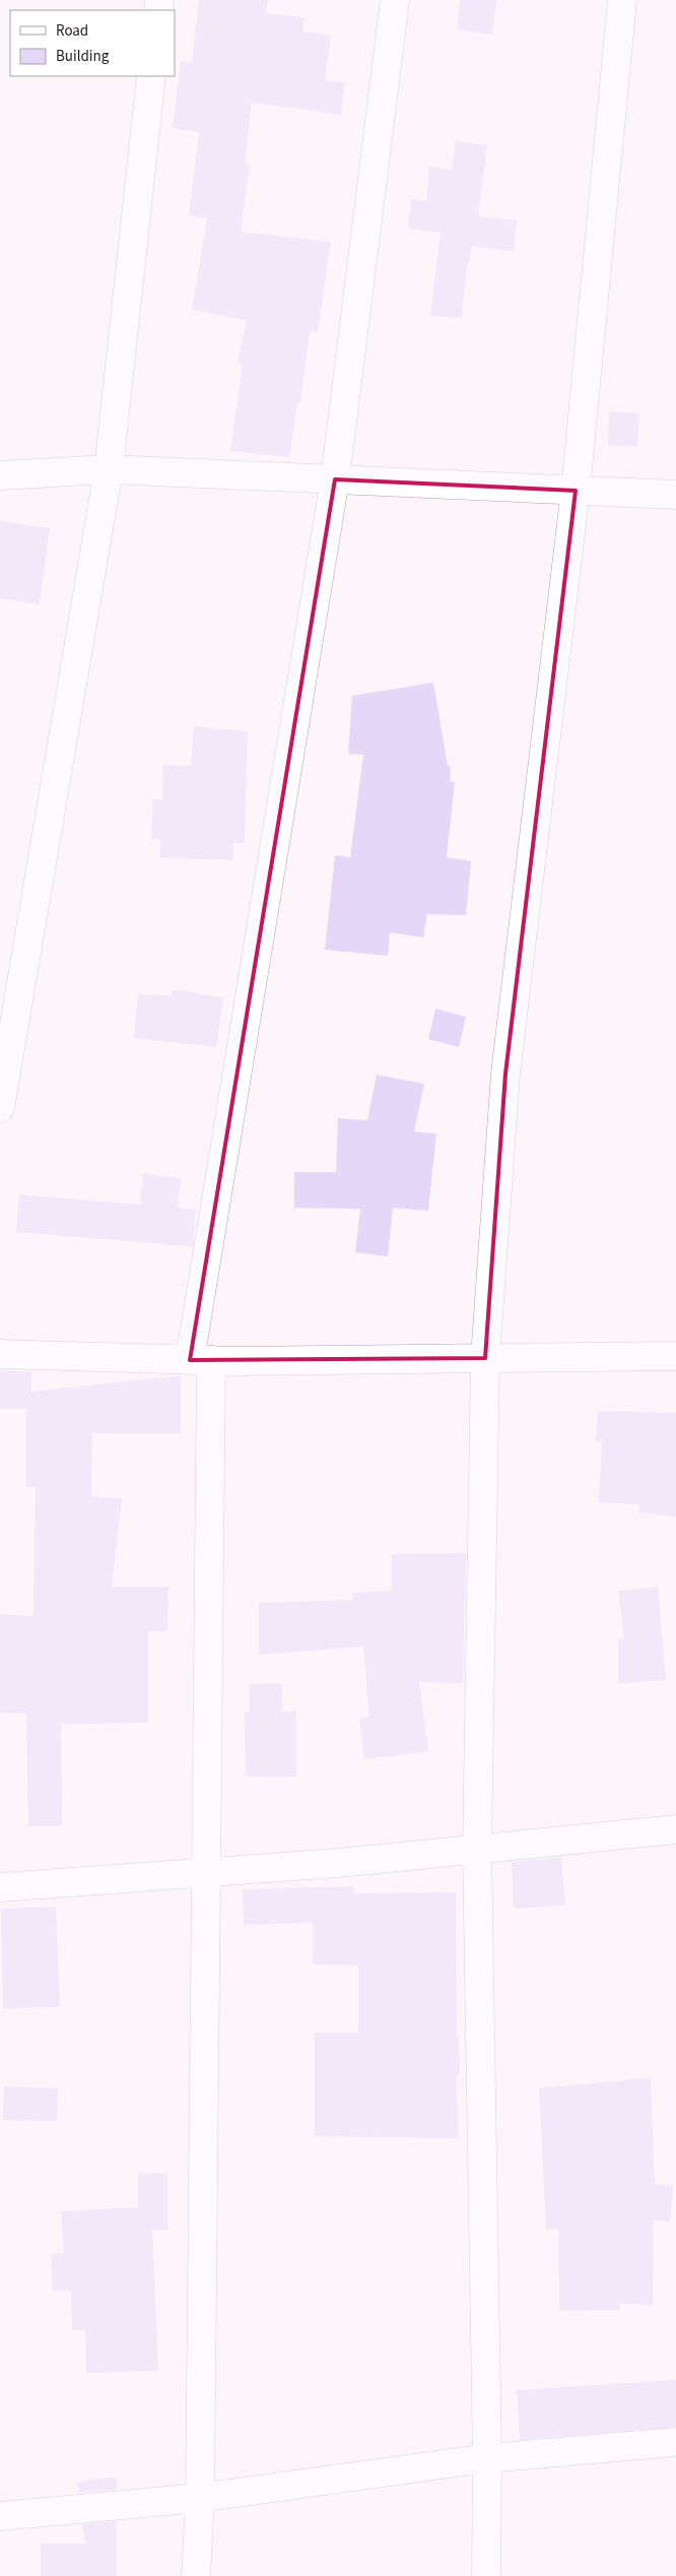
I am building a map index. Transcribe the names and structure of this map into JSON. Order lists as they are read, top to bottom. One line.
{"legend":["Road","Building"]}
